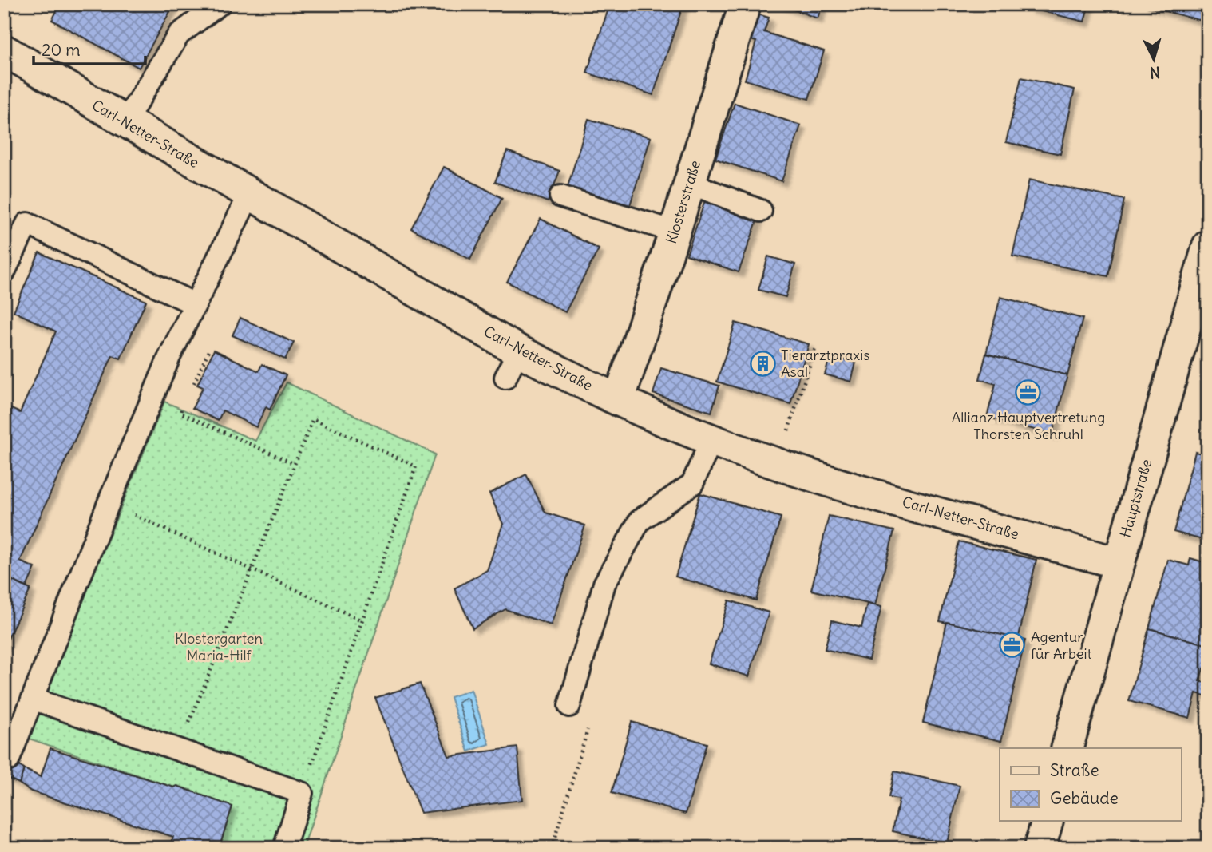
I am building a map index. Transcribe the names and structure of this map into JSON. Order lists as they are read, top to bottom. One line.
{"streets":{"street":["Carl-Netter-Straße","Klosterstraße","Hauptstraße"]},"crossings":[["Carl-Netter-Straße","Klosterstraße"],["Carl-Netter-Straße","Hauptstraße"]],"parks":["Klostergarten Maria-Hilf"],"places":{"building":["Tierarztpraxis Asal"],"office":["Allianz Hauptvertretung Thorsten Schruhl","Agentur für Arbeit"]},"legend":["Straße","Gebäude"],"scale_bar":"20 m","north":"bottom"}
